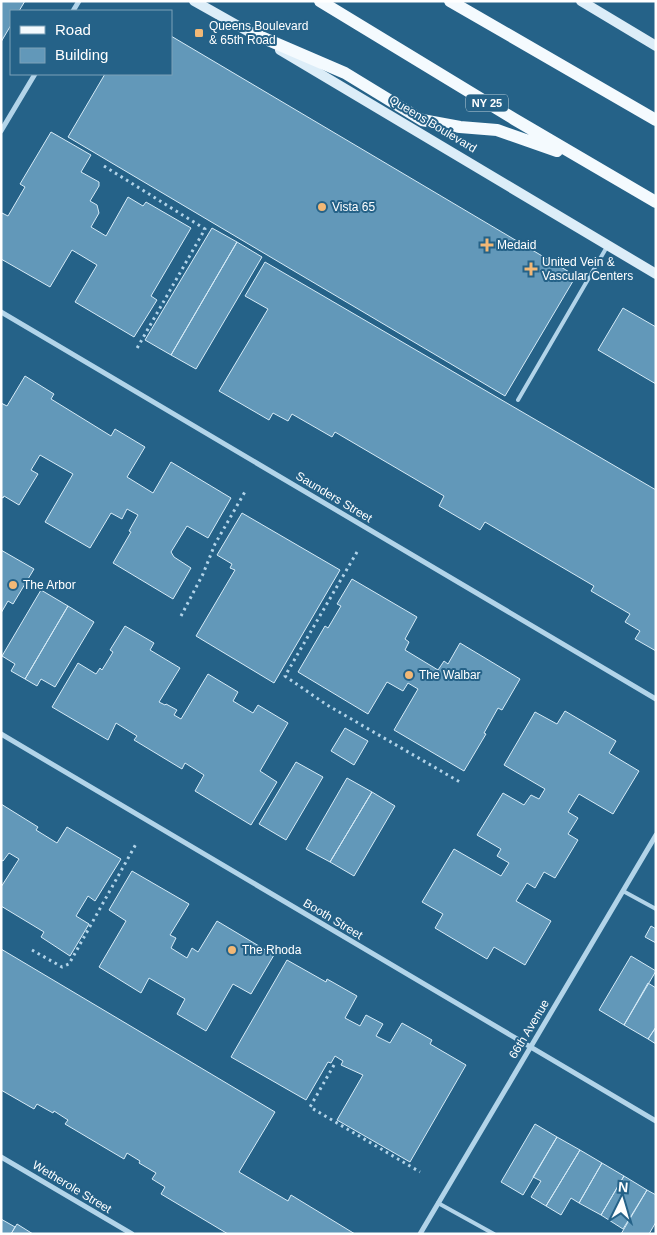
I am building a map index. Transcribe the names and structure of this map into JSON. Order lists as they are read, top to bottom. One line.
{"streets":{"main road":["NY 25"],"street":["Queens Boulevard","Saunders Street","Booth Street","66th Avenue","Wetherole Street"]},"crossings":[["Booth Street","66th Avenue"]],"places":{"transit":["Queens Boulevard & 65th Road"],"other":["Vista 65","The Arbor","The Walbar","The Rhoda"],"health":["Medaid","United Vein & Vascular Centers"]},"legend":["Road","Building"],"north":"top"}
